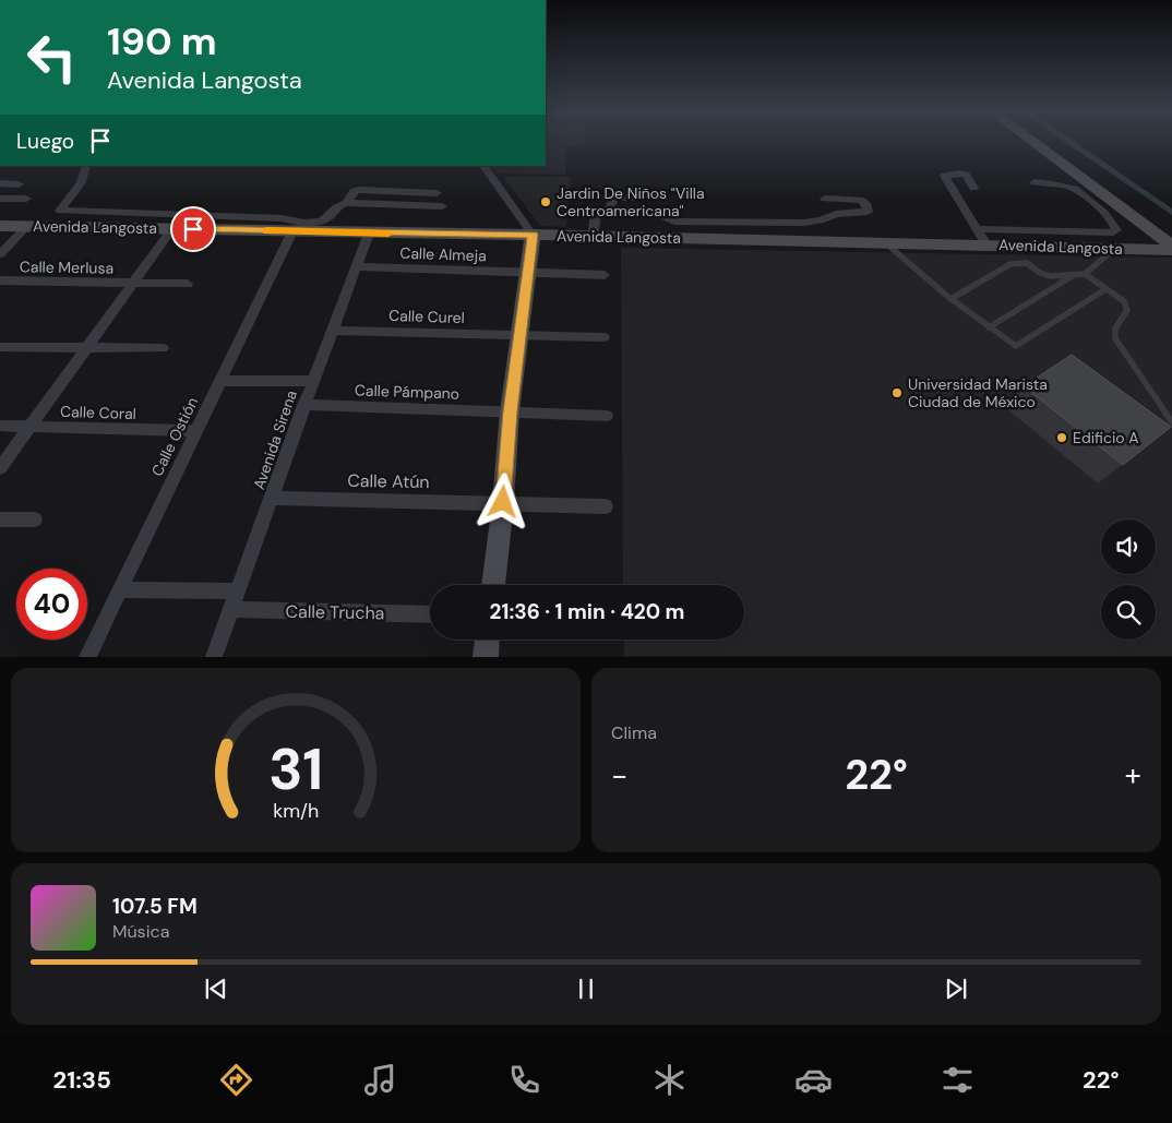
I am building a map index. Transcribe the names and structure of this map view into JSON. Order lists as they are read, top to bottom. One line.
{"streets":{"street":["Avenida Langosta","Calle Almeja","Calle Merlusa","Calle Curel","Calle Pámpano","Calle Coral","Calle Ostión","Avenida Sirena","Calle Atún","Calle Trucha"]},"crossings":[["Avenida Langosta","Calle Ostión"],["Avenida Langosta","Avenida Sirena"],["Calle Almeja","Avenida Sirena"],["Calle Curel","Avenida Sirena"],["Calle Pámpano","Avenida Sirena"],["Calle Coral","Calle Ostión"],["Avenida Sirena","Calle Atún"],["Avenida Sirena","Calle Trucha"]],"places":["Jardin De Niños \"Villa Centroamericana\"","Universidad Marista Ciudad de México","Edificio A"],"page":{"turn":["190 m","Avenida Langosta"],"then":"Luego","limit":"40","trip":"21:36 · 1 min · 420 m","tile":"Clima","heat":["−","22°","+"],"song":["107.5 FM","Música"],"tabs":["21:35","22°"],"gauge":["31","km/h"]}}
